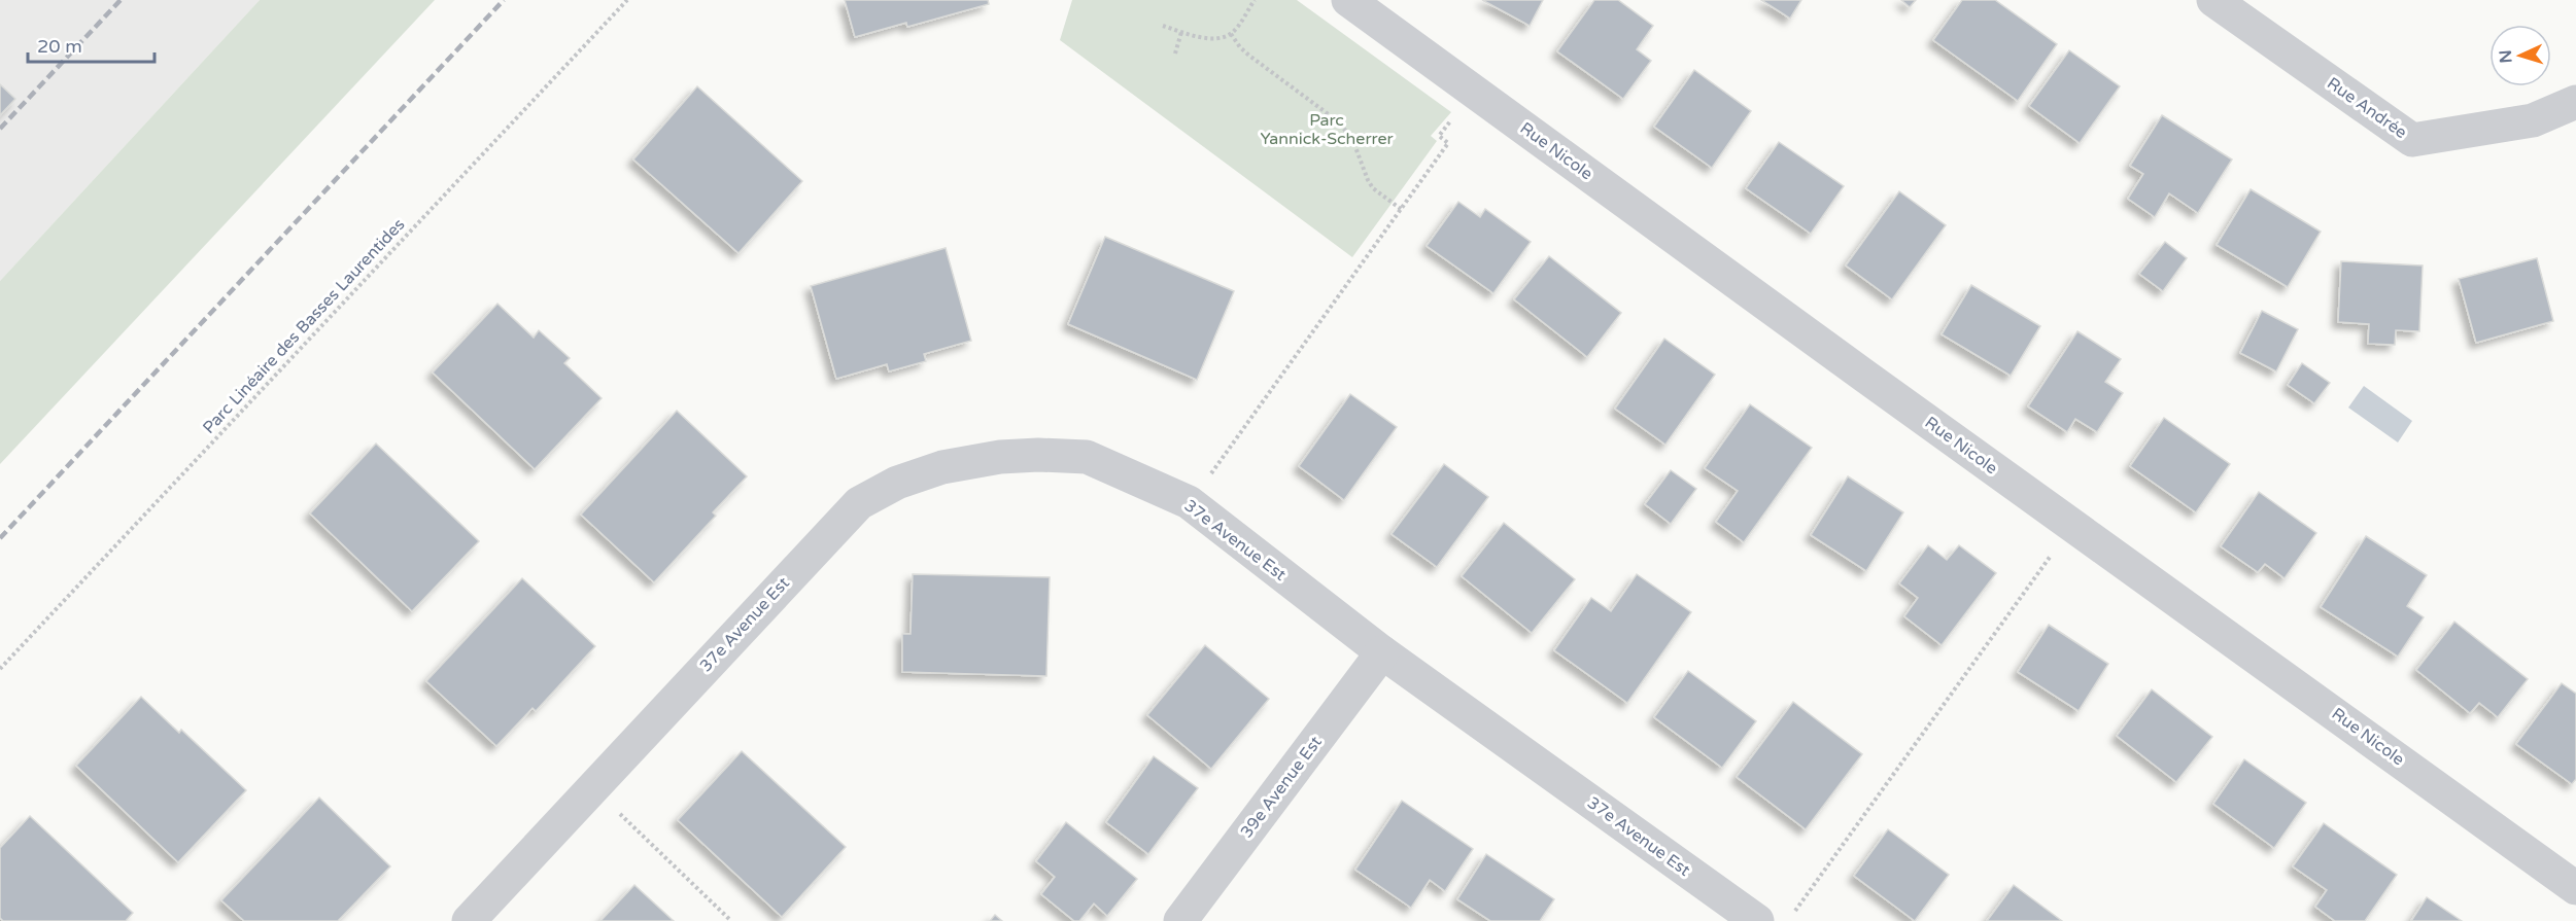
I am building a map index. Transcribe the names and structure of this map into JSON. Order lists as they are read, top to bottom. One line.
{"streets":{"street":["Rue Andrée","Rue Nicole","37e Avenue Est","39e Avenue Est"],"path":["Parc Linéaire des Basses Laurentides"]},"crossings":[["37e Avenue Est","39e Avenue Est"]],"parks":["Parc Yannick-Scherrer"],"scale_bar":"20 m","north":"left"}
